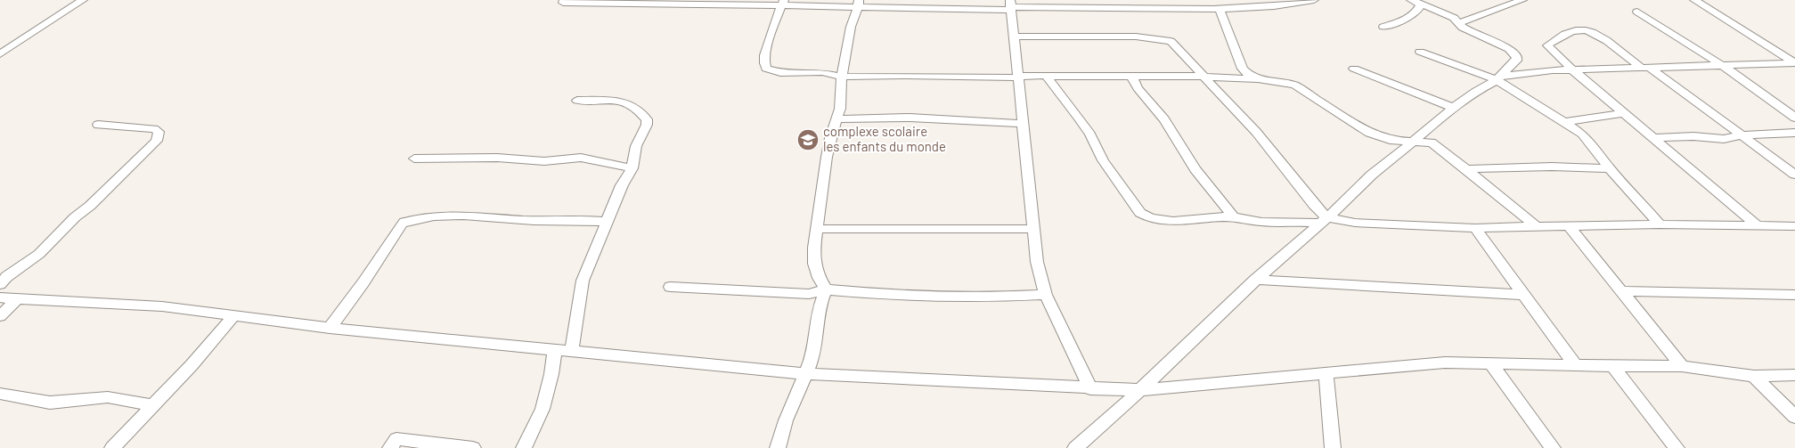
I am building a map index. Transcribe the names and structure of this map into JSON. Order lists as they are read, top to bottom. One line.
{"places":{"school or university":["complexe scolaire les enfants du monde"]}}
